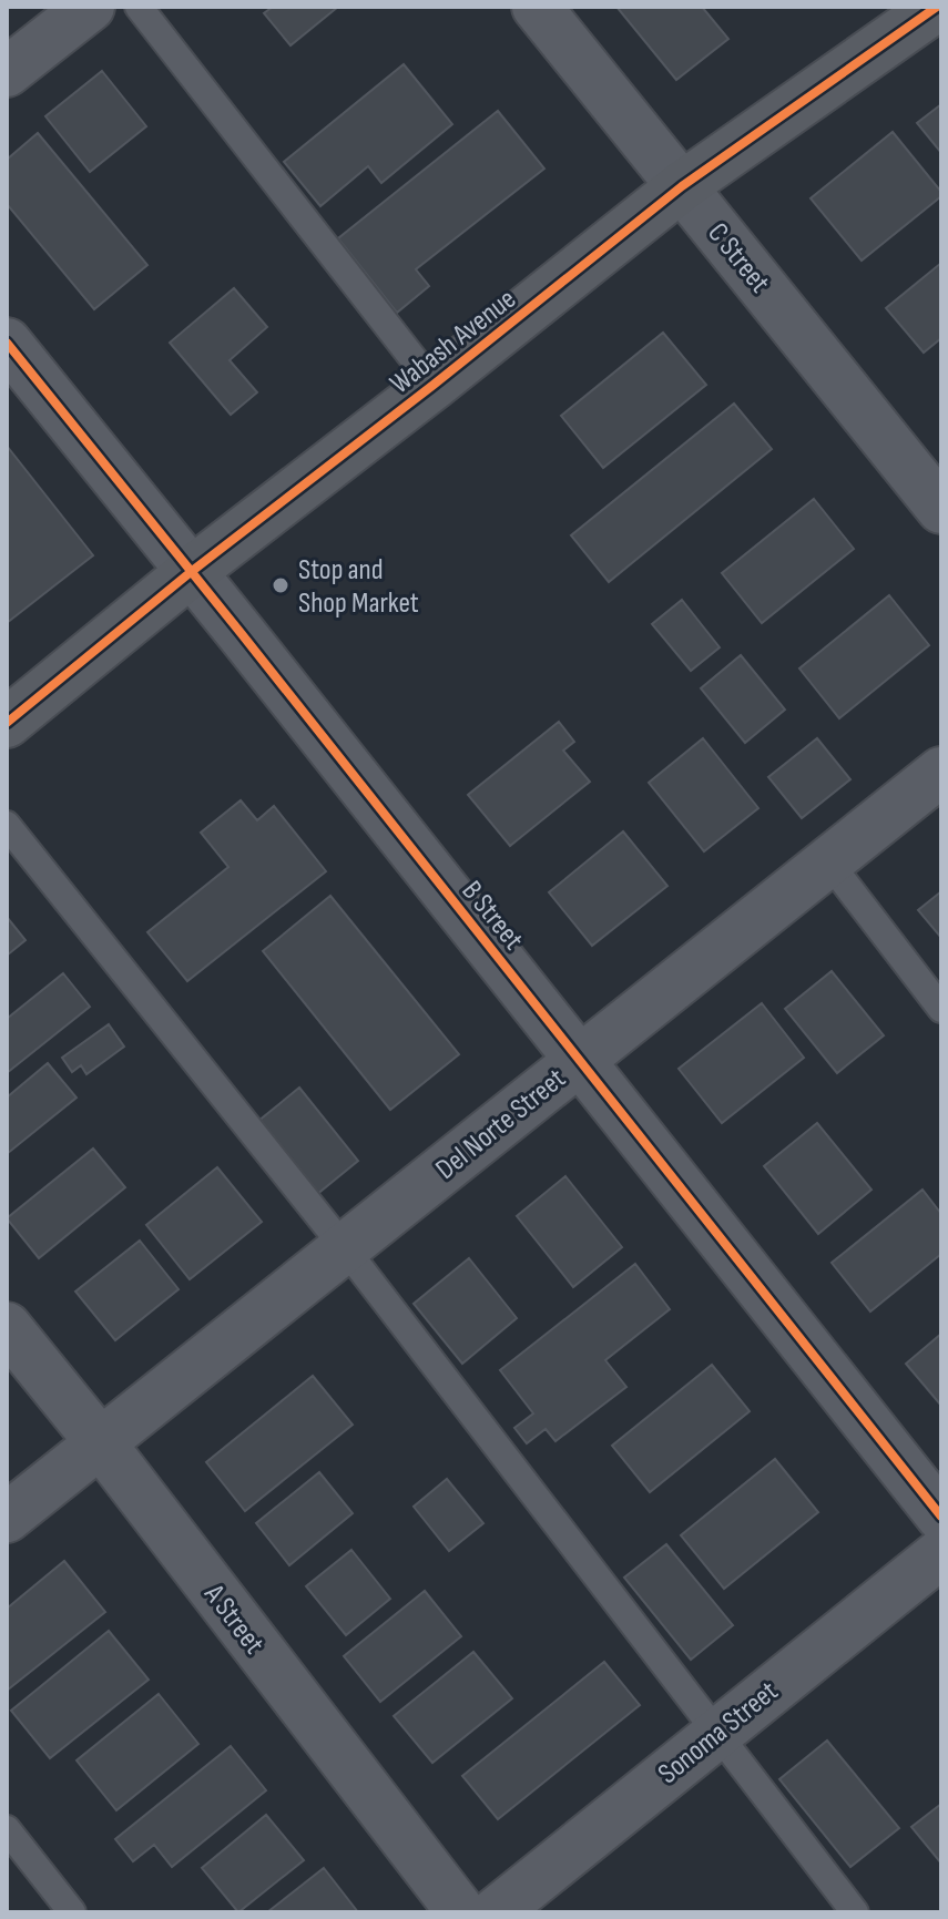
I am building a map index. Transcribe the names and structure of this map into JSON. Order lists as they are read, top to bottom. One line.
{"streets":{"main road":["Wabash Avenue"],"street":["C Street","B Street","Del Norte Street","A Street","Sonoma Street"]},"crossings":[["C Street","Wabash Avenue"],["Wabash Avenue","B Street"],["B Street","Del Norte Street"],["Del Norte Street","A Street"]],"places":["Stop and Shop Market"]}
